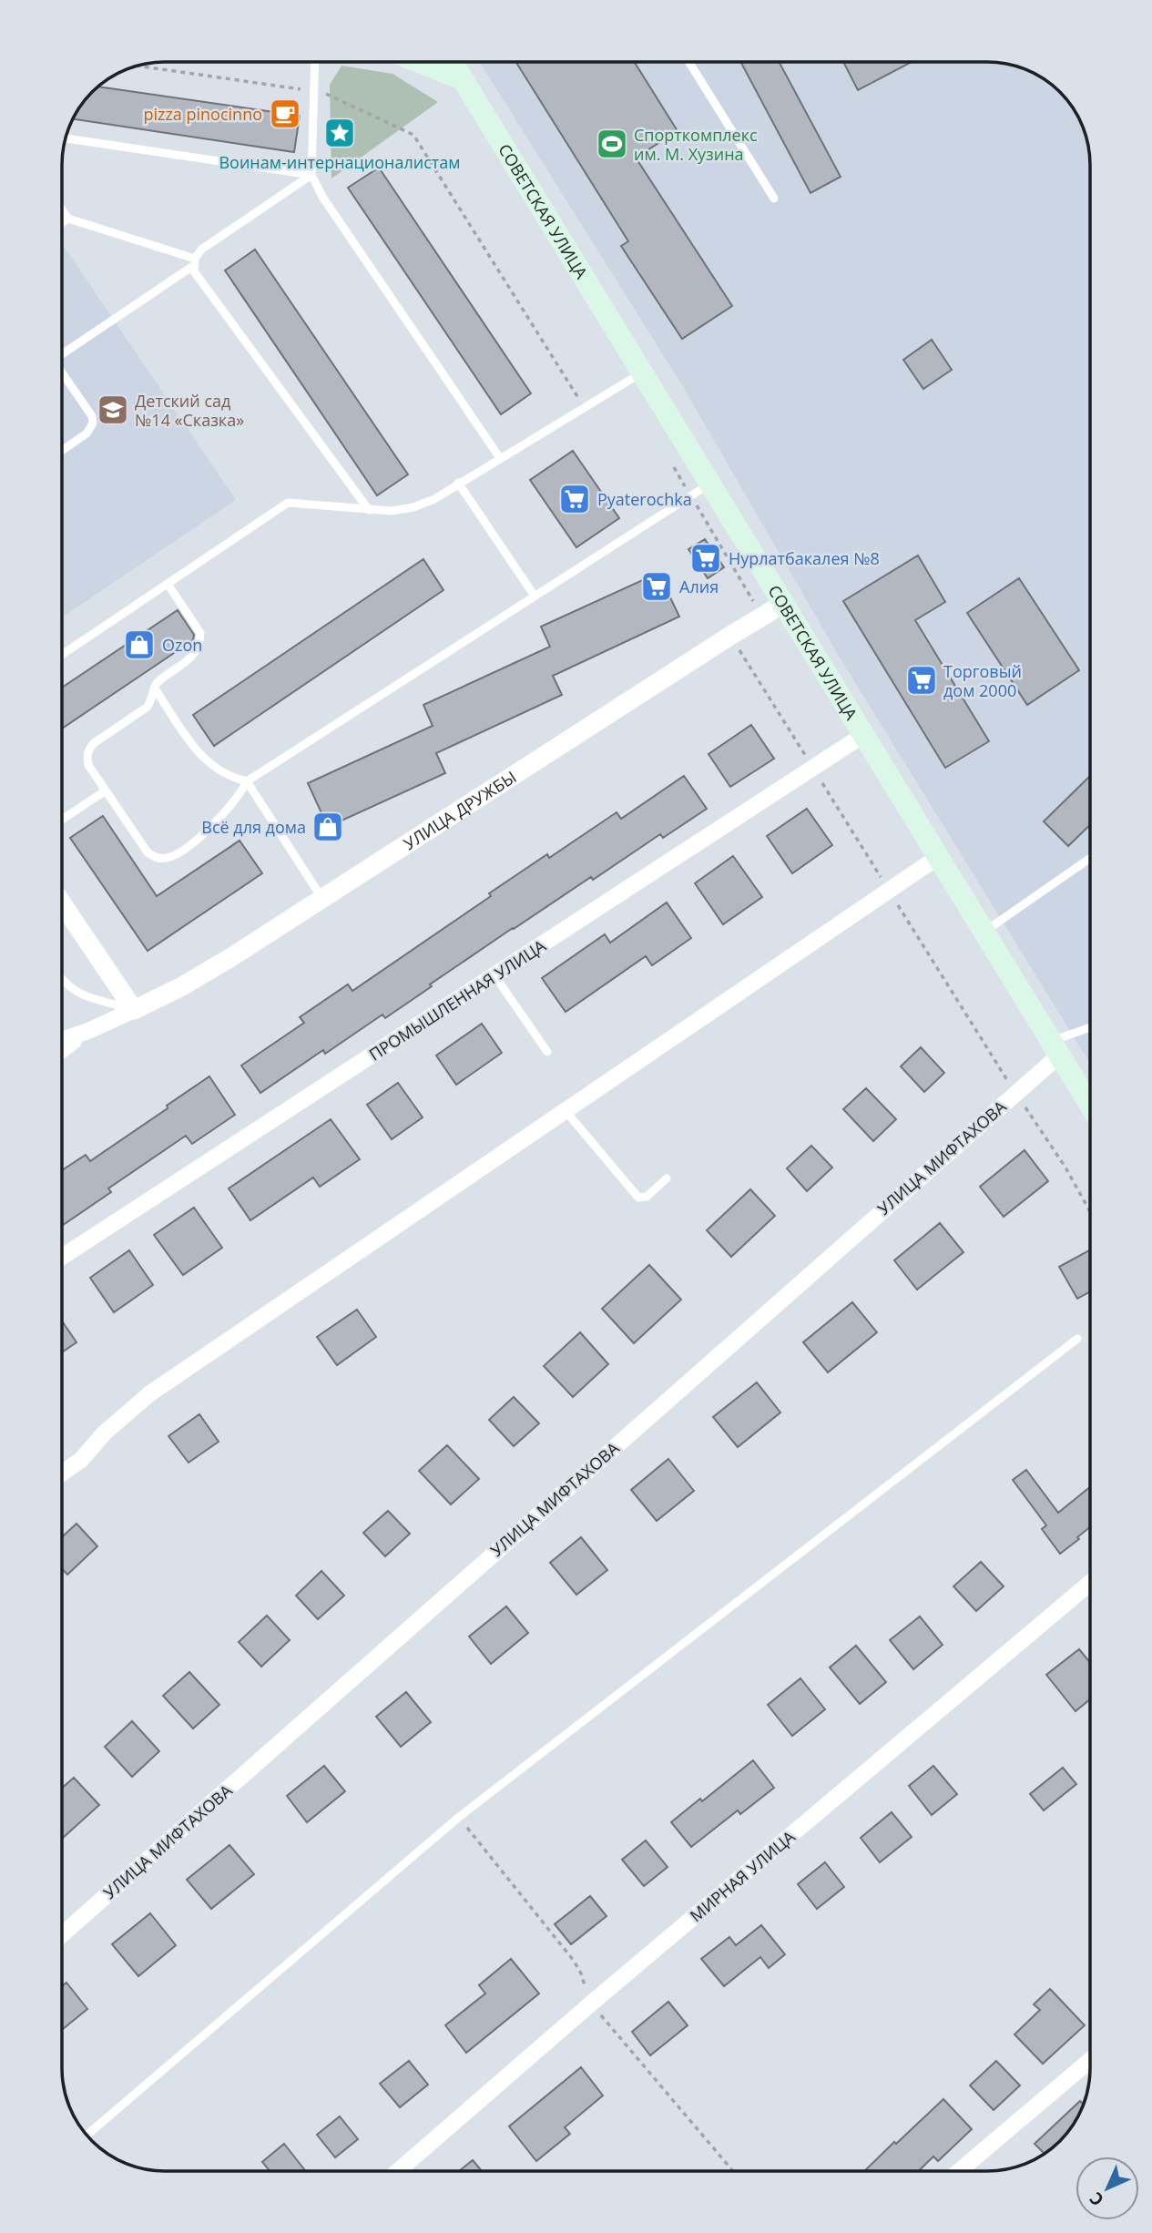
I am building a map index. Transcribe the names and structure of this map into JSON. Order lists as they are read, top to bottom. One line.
{"streets":{"main road":["СОВЕТСКАЯ УЛИЦА"],"street":["УЛИЦА ДРУЖБЫ","ПРОМЫШЛЕННАЯ УЛИЦА","УЛИЦА МИФТАХОВА","МИРНАЯ УЛИЦА"]},"crossings":[["СОВЕТСКАЯ УЛИЦА","УЛИЦА ДРУЖБЫ"],["СОВЕТСКАЯ УЛИЦА","ПРОМЫШЛЕННАЯ УЛИЦА"],["СОВЕТСКАЯ УЛИЦА","УЛИЦА МИФТАХОВА"]],"places":{"cafe":["pizza pinocinno"],"place":["Воинам-интернационалистам"],"sports":["Спорткомплекс им. М. Хузина"],"school or university":["Детский сад №14 «Сказка»"],"supermarket":["Pyaterochka","Нурлатбакалея №8","Алия","Торговый дом 2000"],"shop":["Ozon","Всё для дома"]},"north":"bottom left"}
